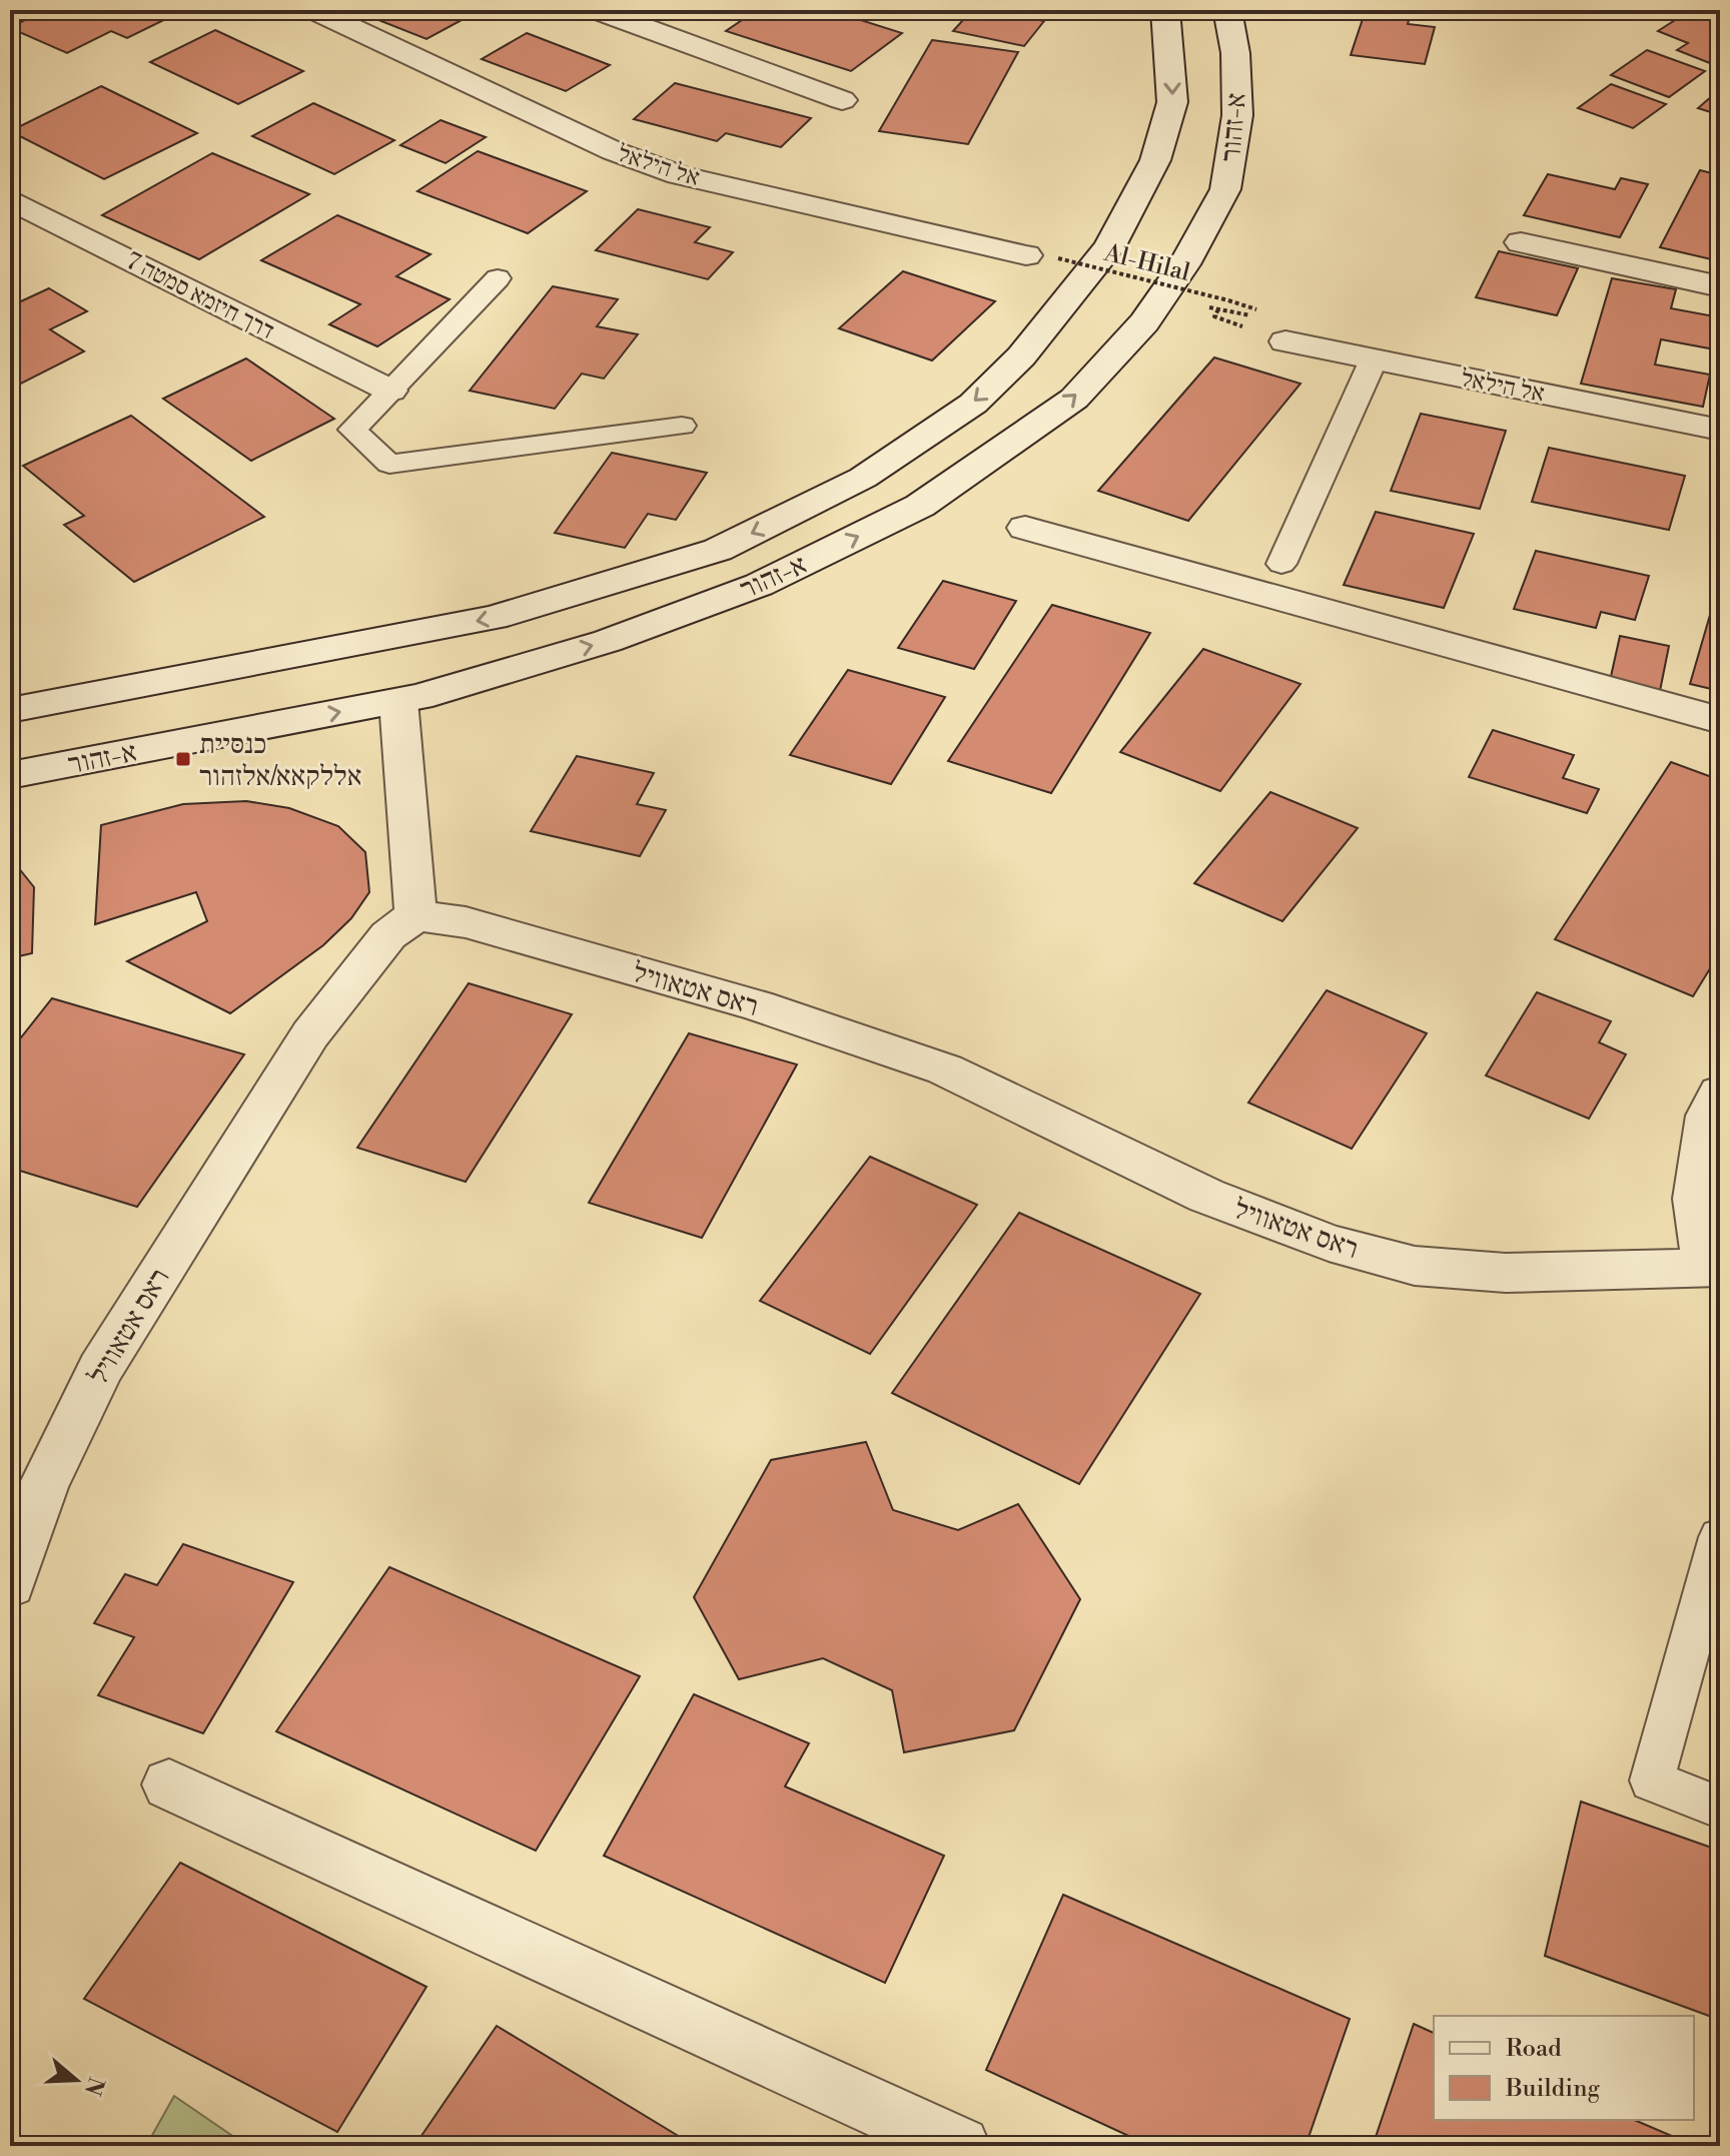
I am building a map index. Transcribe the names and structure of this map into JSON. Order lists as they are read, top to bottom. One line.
{"streets":{"street":["א-זהור","אל הילאל","דרך חיזמא סמטה 7","ראס אטאוויל"],"path":["Al-Hilal"]},"places":{"transit":["כנסיית אללקאא/אלזהור"]},"legend":["Road","Building"],"north":"right"}
